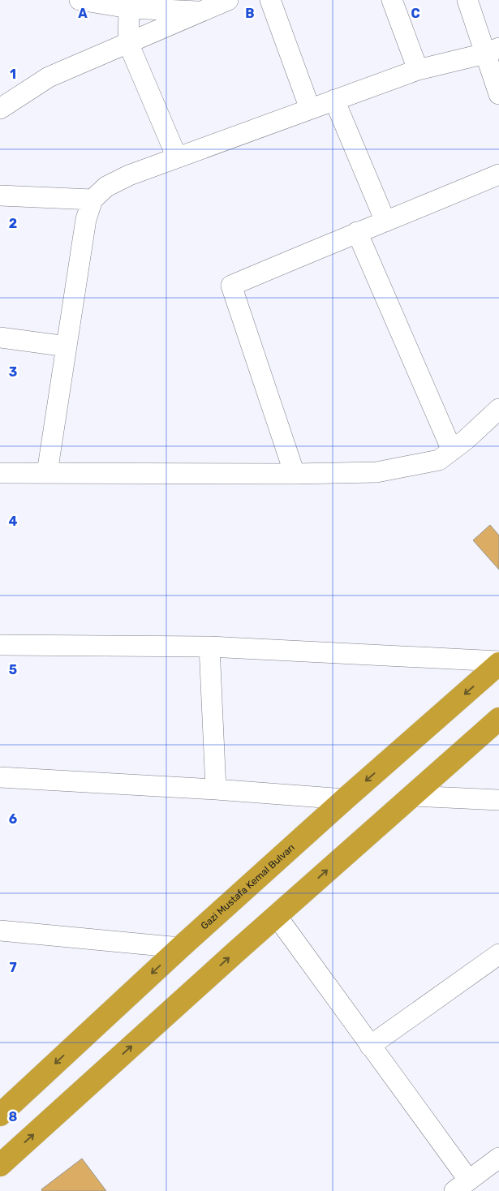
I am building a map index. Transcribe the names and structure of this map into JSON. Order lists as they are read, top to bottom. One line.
{"streets":{"highway":["Gazi Mustafa Kemal Bulvarı"]},"grid":{"columns":["A","B","C"],"rows":["1","2","3","4","5","6","7","8"]}}
